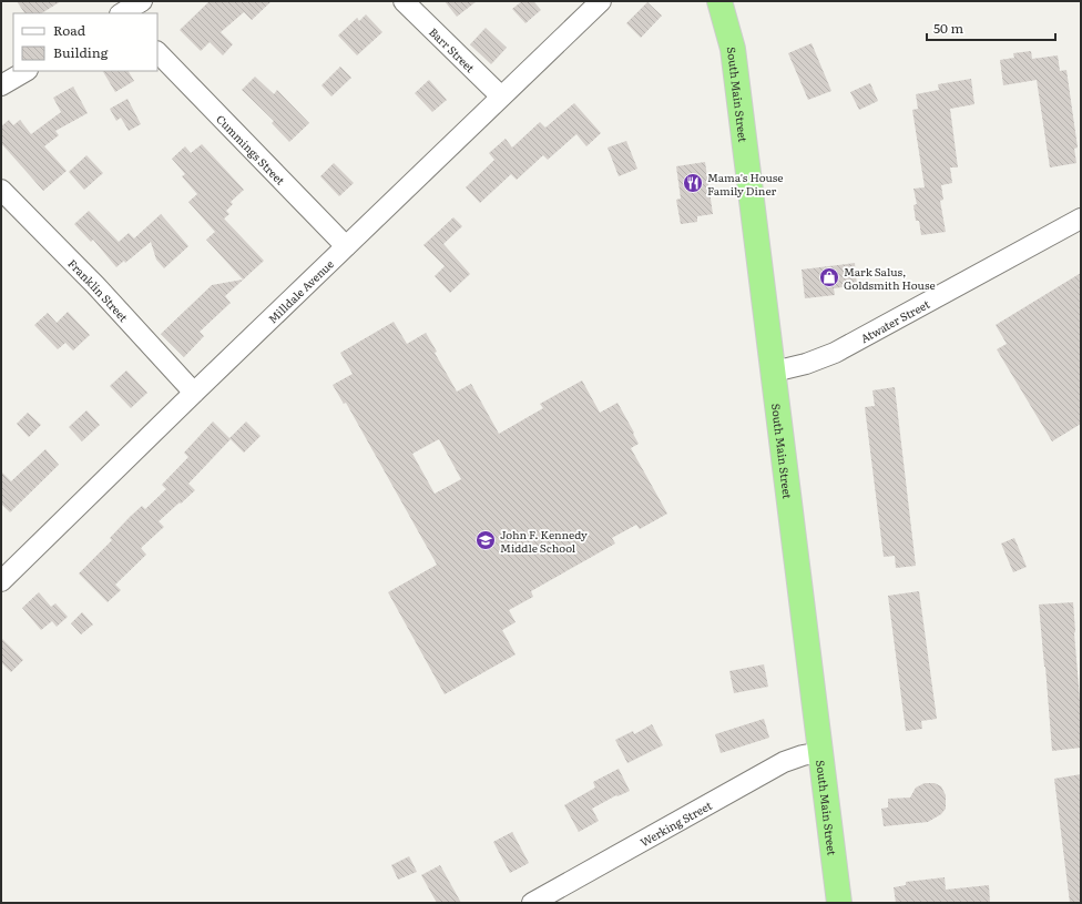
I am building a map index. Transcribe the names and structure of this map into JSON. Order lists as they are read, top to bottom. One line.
{"streets":{"highway":["South Main Street"],"street":["Barr Street","Cummings Street","Franklin Street","Milldale Avenue","Atwater Street","Werking Street"]},"crossings":[["Barr Street","Milldale Avenue"],["South Main Street","Atwater Street"],["South Main Street","Werking Street"],["Cummings Street","Milldale Avenue"],["Franklin Street","Milldale Avenue"]],"places":{"restaurant":["Mama's House Family Diner"],"shop":["Mark Salus, Goldsmith House"],"school or university":["John F. Kennedy Middle School"]},"legend":["Road","Building"],"scale_bar":"50 m"}
